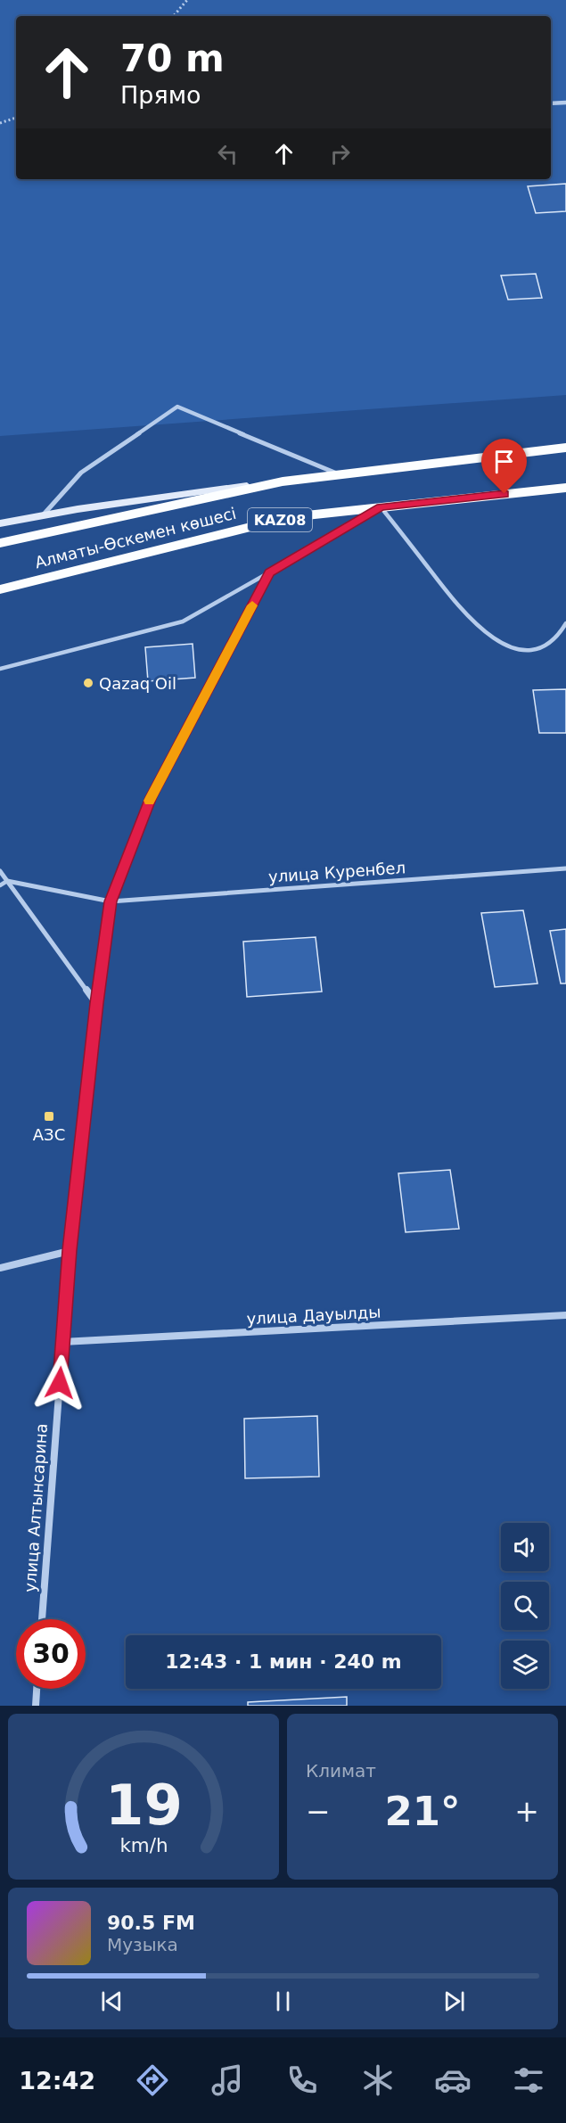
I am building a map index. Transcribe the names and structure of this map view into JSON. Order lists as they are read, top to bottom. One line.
{"streets":{"highway":["KAZ08","Алматы-Өскемен көшесі"],"street":["улица Куренбел","улица Дауылды","улица Алтынсарина"]},"crossings":[["улица Куренбел","улица Алтынсарина"],["улица Дауылды","улица Алтынсарина"]],"places":{"other":["Qazaq Oil"],"transit":["АЗС"]},"page":{"turn":["70 m","Прямо"],"limit":"30","trip":"12:43 · 1 мин · 240 m","tile":"Климат","heat":["−","21°","+"],"song":["90.5 FM","Музыка"],"tabs":"12:42","gauge":["19","km/h"]}}
